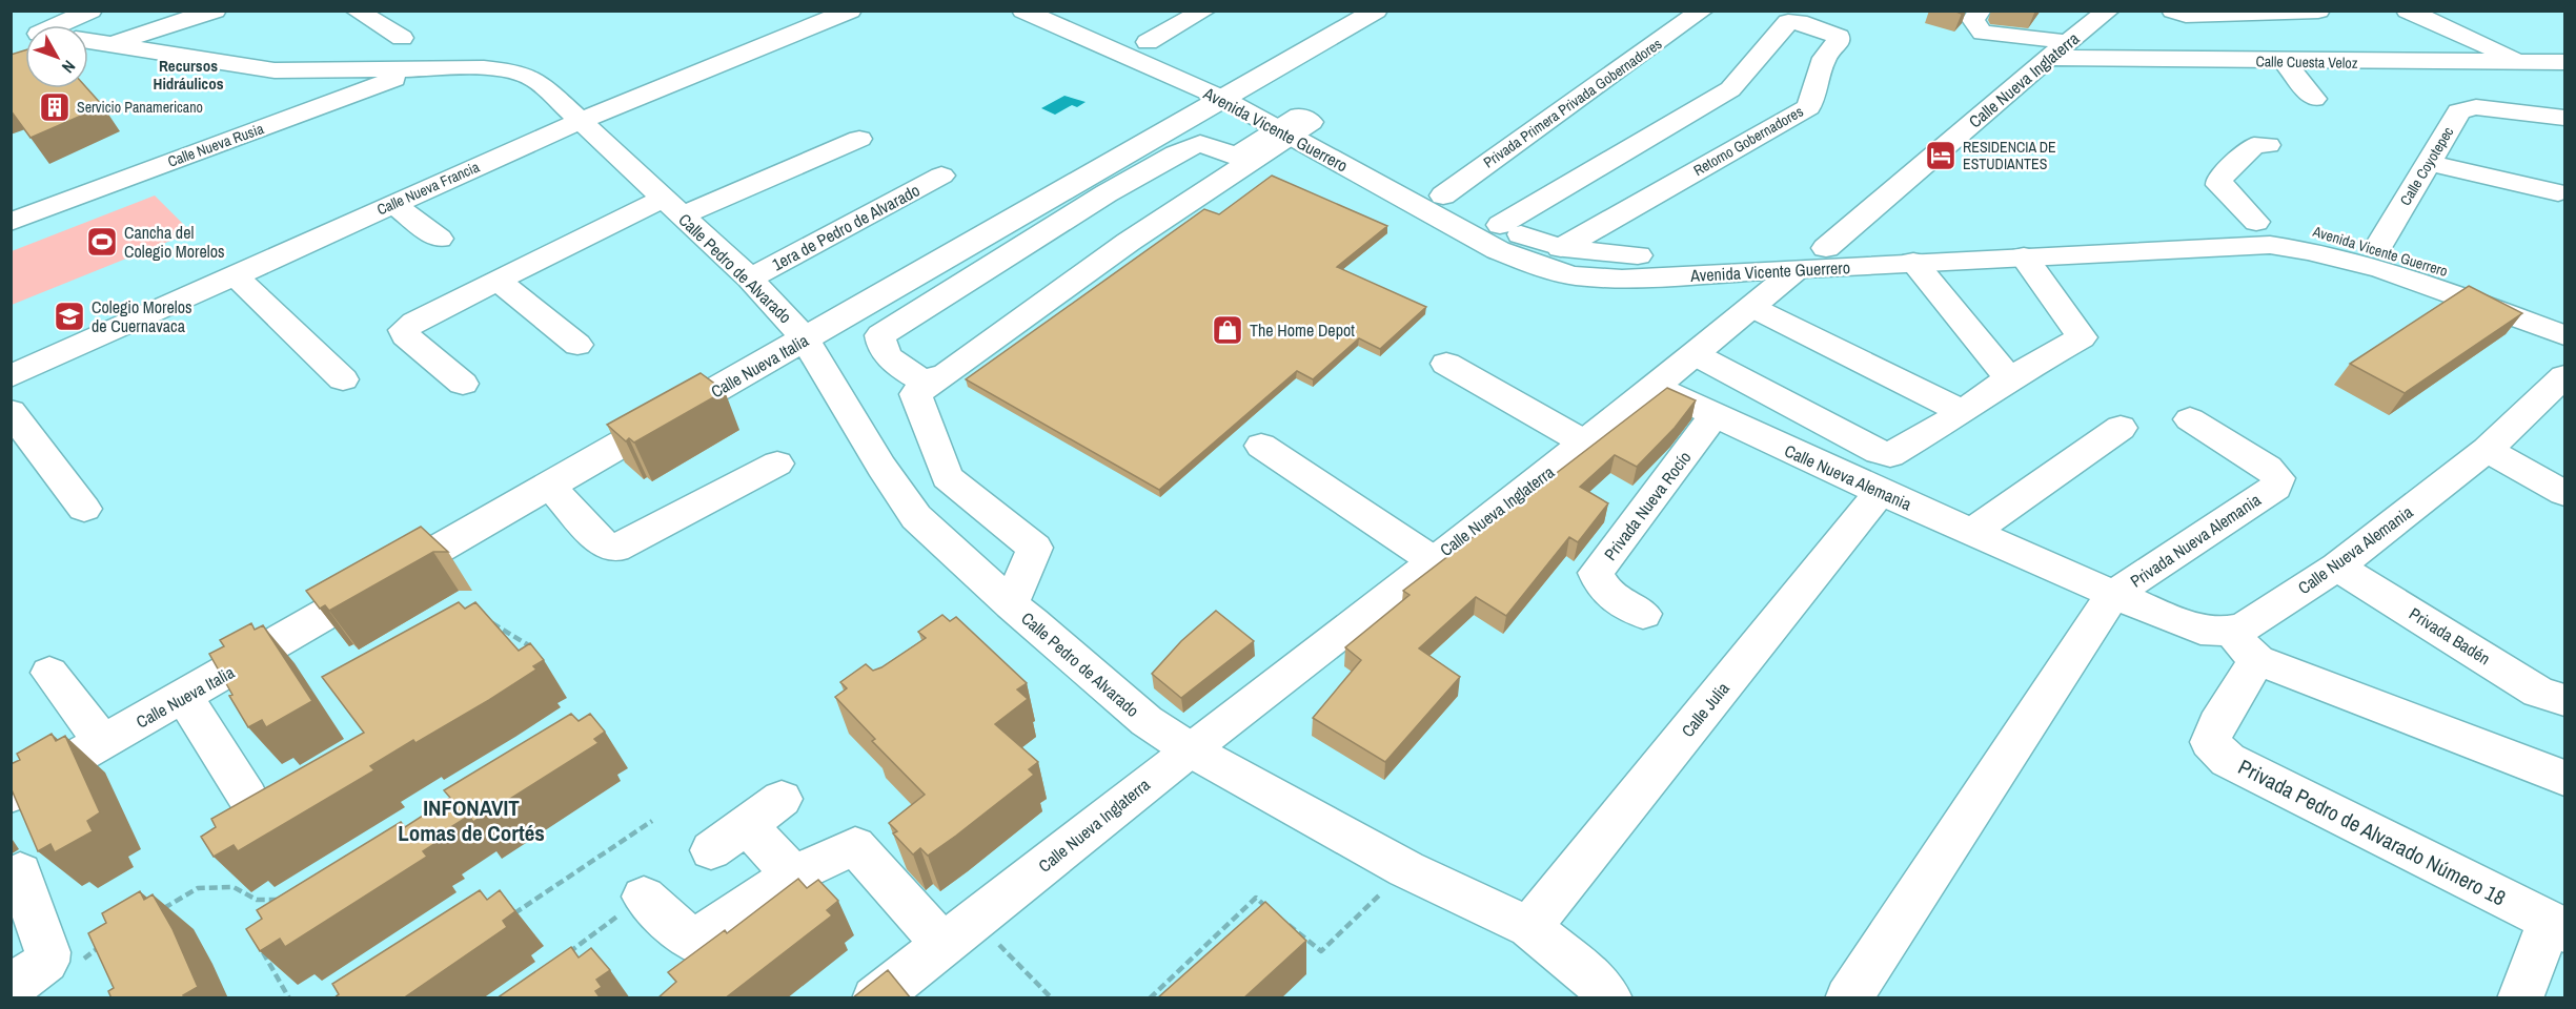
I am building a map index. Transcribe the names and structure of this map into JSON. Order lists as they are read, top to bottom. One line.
{"streets":{"street":["Calle Cuesta Veloz","Calle Nueva Inglaterra","Privada Primera Privada Gobernadores","Avenida Vicente Guerrero","Retorno Gobernadores","Calle Nueva Rusia","Calle Coyotepec","Calle Nueva Francia","1era de Pedro de Alvarado","Calle Pedro de Alvarado","Calle Nueva Italia","Calle Nueva Alemania","Privada Nueva Rocío","Privada Nueva Alemania","Privada Badén","Calle Julia","Privada Pedro de Alvarado Número 18"]},"crossings":[["Calle Cuesta Veloz","Calle Nueva Inglaterra"],["Calle Nueva Inglaterra","Avenida Vicente Guerrero"],["Calle Nueva Inglaterra","Calle Pedro de Alvarado"],["Calle Nueva Inglaterra","Calle Nueva Alemania"],["Privada Primera Privada Gobernadores","Avenida Vicente Guerrero"],["Avenida Vicente Guerrero","Retorno Gobernadores"],["Avenida Vicente Guerrero","Calle Coyotepec"],["Avenida Vicente Guerrero","Calle Nueva Italia"],["Calle Nueva Rusia","Calle Pedro de Alvarado"],["Calle Nueva Francia","Calle Pedro de Alvarado"],["1era de Pedro de Alvarado","Calle Pedro de Alvarado"],["Calle Pedro de Alvarado","Calle Nueva Italia"],["Calle Pedro de Alvarado","Calle Julia"],["Calle Nueva Alemania","Privada Nueva Rocío"],["Calle Nueva Alemania","Privada Nueva Alemania"],["Calle Nueva Alemania","Privada Badén"],["Calle Nueva Alemania","Calle Julia"]],"districts":["Recursos Hidráulicos","INFONAVIT Lomas de Cortés"],"places":{"building":["Servicio Panamericano"],"hotel":["RESIDENCIA DE ESTUDIANTES"],"sports":["Cancha del Colegio Morelos"],"school or university":["Colegio Morelos de Cuernavaca"],"shop":["The Home Depot"]},"north":"bottom right"}
